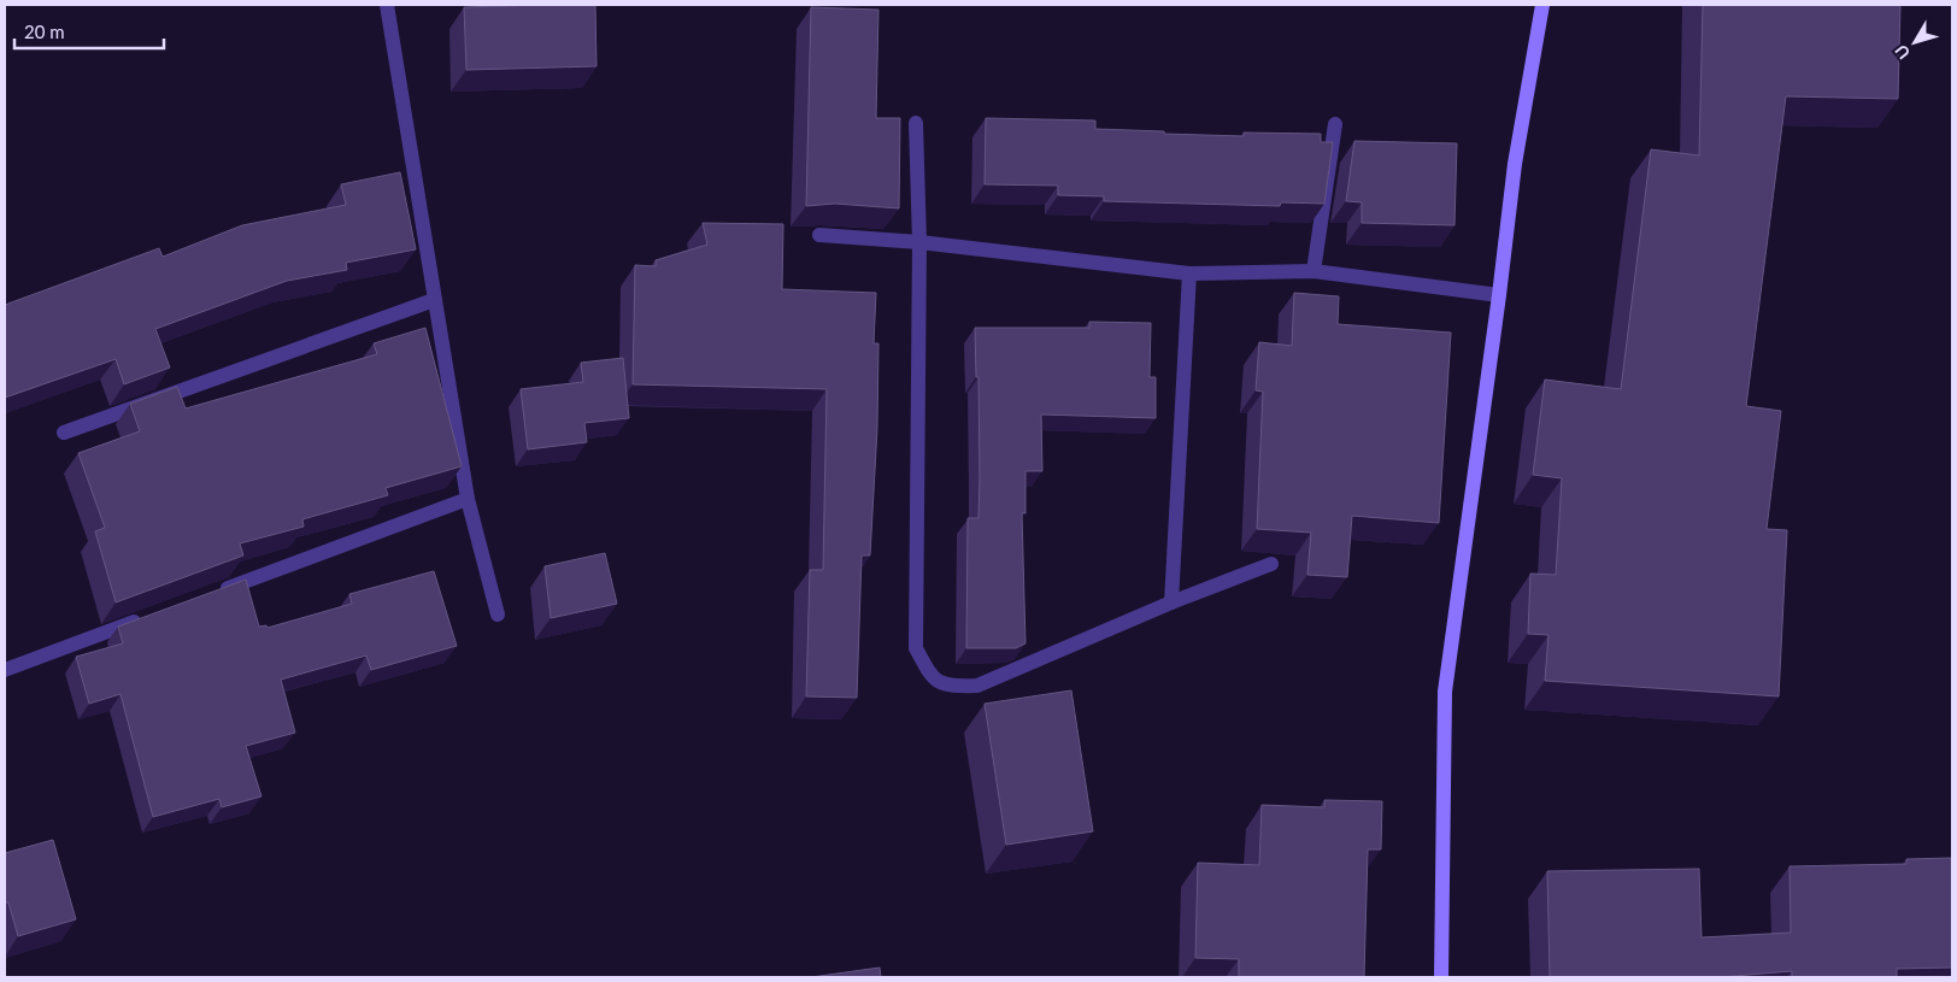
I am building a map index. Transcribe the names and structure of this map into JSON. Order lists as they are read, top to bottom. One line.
{"scale_bar":"20 m","north":"bottom left"}
